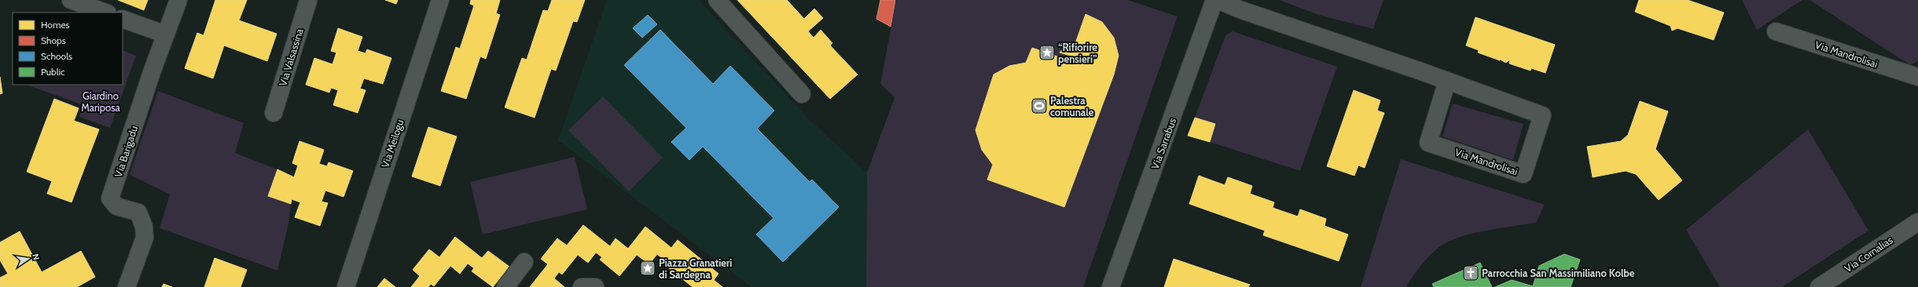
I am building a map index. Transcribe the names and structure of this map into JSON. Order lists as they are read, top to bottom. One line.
{"streets":{"street":["Via Mandrolisai","Via Valsassina","Via Meilogu","Via Sarrabus","Via Barigadu","Via Cornalias"]},"parks":["Giardino Mariposa"],"places":{"place":["“Rifiorire pensieri”","Piazza Granatieri di Sardegna"],"sports":["Palestra comunale"],"church":["Parrocchia San Massimiliano Kolbe"]},"legend":["Homes","Shops","Schools","Public"],"north":"right"}
